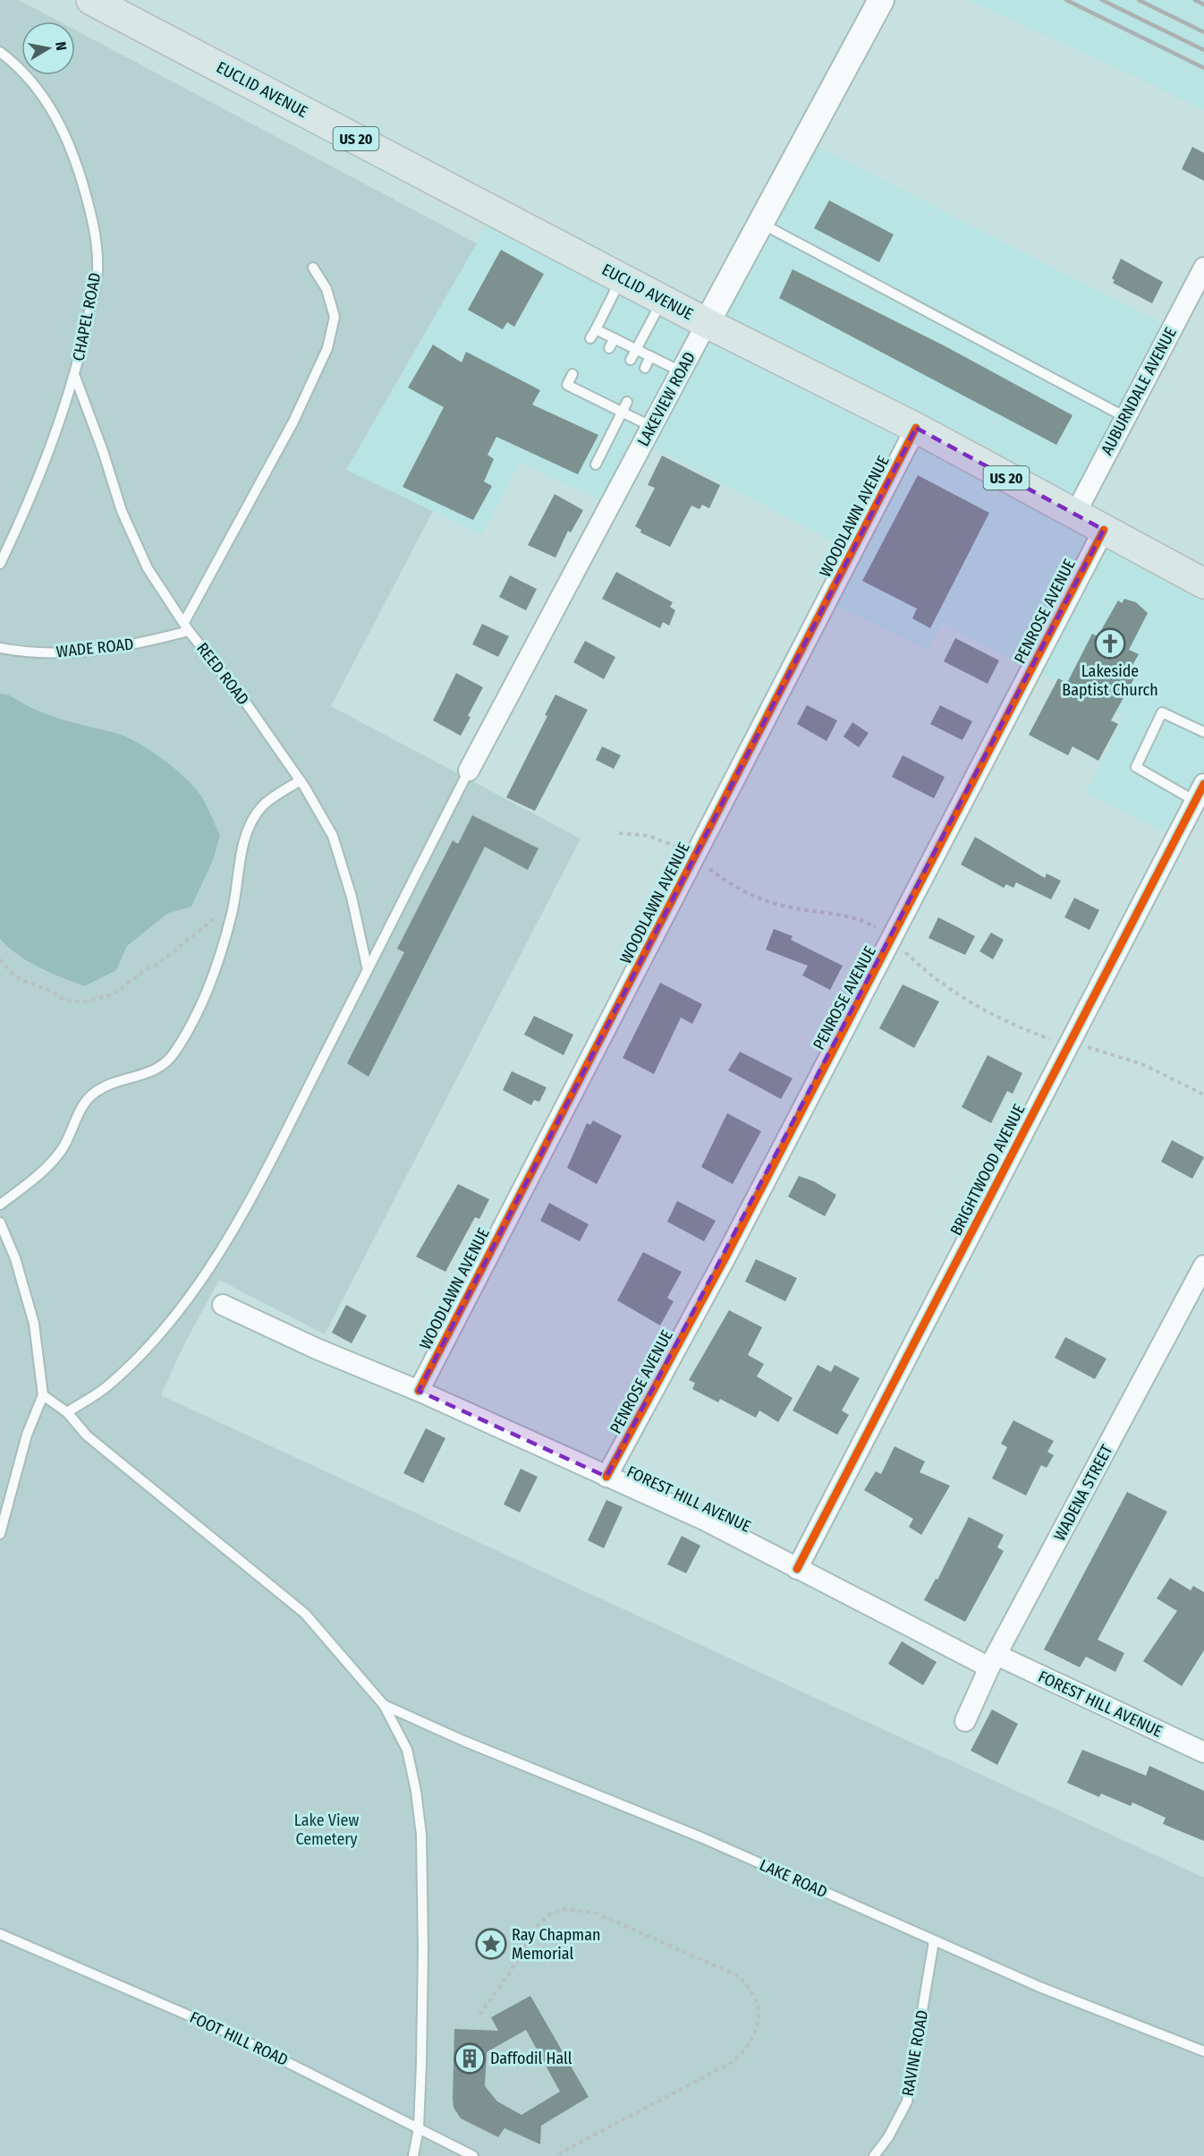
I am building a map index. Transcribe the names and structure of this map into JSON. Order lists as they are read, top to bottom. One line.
{"streets":{"main road":["EUCLID AVENUE","US 20"],"street":["AUBURNDALE AVENUE","LAKEVIEW ROAD","WOODLAWN AVENUE","PENROSE AVENUE","BRIGHTWOOD AVENUE","WADENA STREET","FOREST HILL AVENUE"],"lane":["CHAPEL ROAD","WADE ROAD","REED ROAD","LAKE ROAD","FOOT HILL ROAD","RAVINE ROAD"]},"crossings":[["EUCLID AVENUE","AUBURNDALE AVENUE"],["EUCLID AVENUE","LAKEVIEW ROAD"],["EUCLID AVENUE","WOODLAWN AVENUE"],["EUCLID AVENUE","PENROSE AVENUE"],["CHAPEL ROAD","REED ROAD"],["WOODLAWN AVENUE","FOREST HILL AVENUE"],["PENROSE AVENUE","FOREST HILL AVENUE"],["WADE ROAD","REED ROAD"],["BRIGHTWOOD AVENUE","FOREST HILL AVENUE"],["WADENA STREET","FOREST HILL AVENUE"],["LAKE ROAD","RAVINE ROAD"]],"parks":["Lake View Cemetery"],"places":{"church":["Lakeside Baptist Church"],"place":["Ray Chapman Memorial"],"building":["Daffodil Hall"]},"north":"right"}
